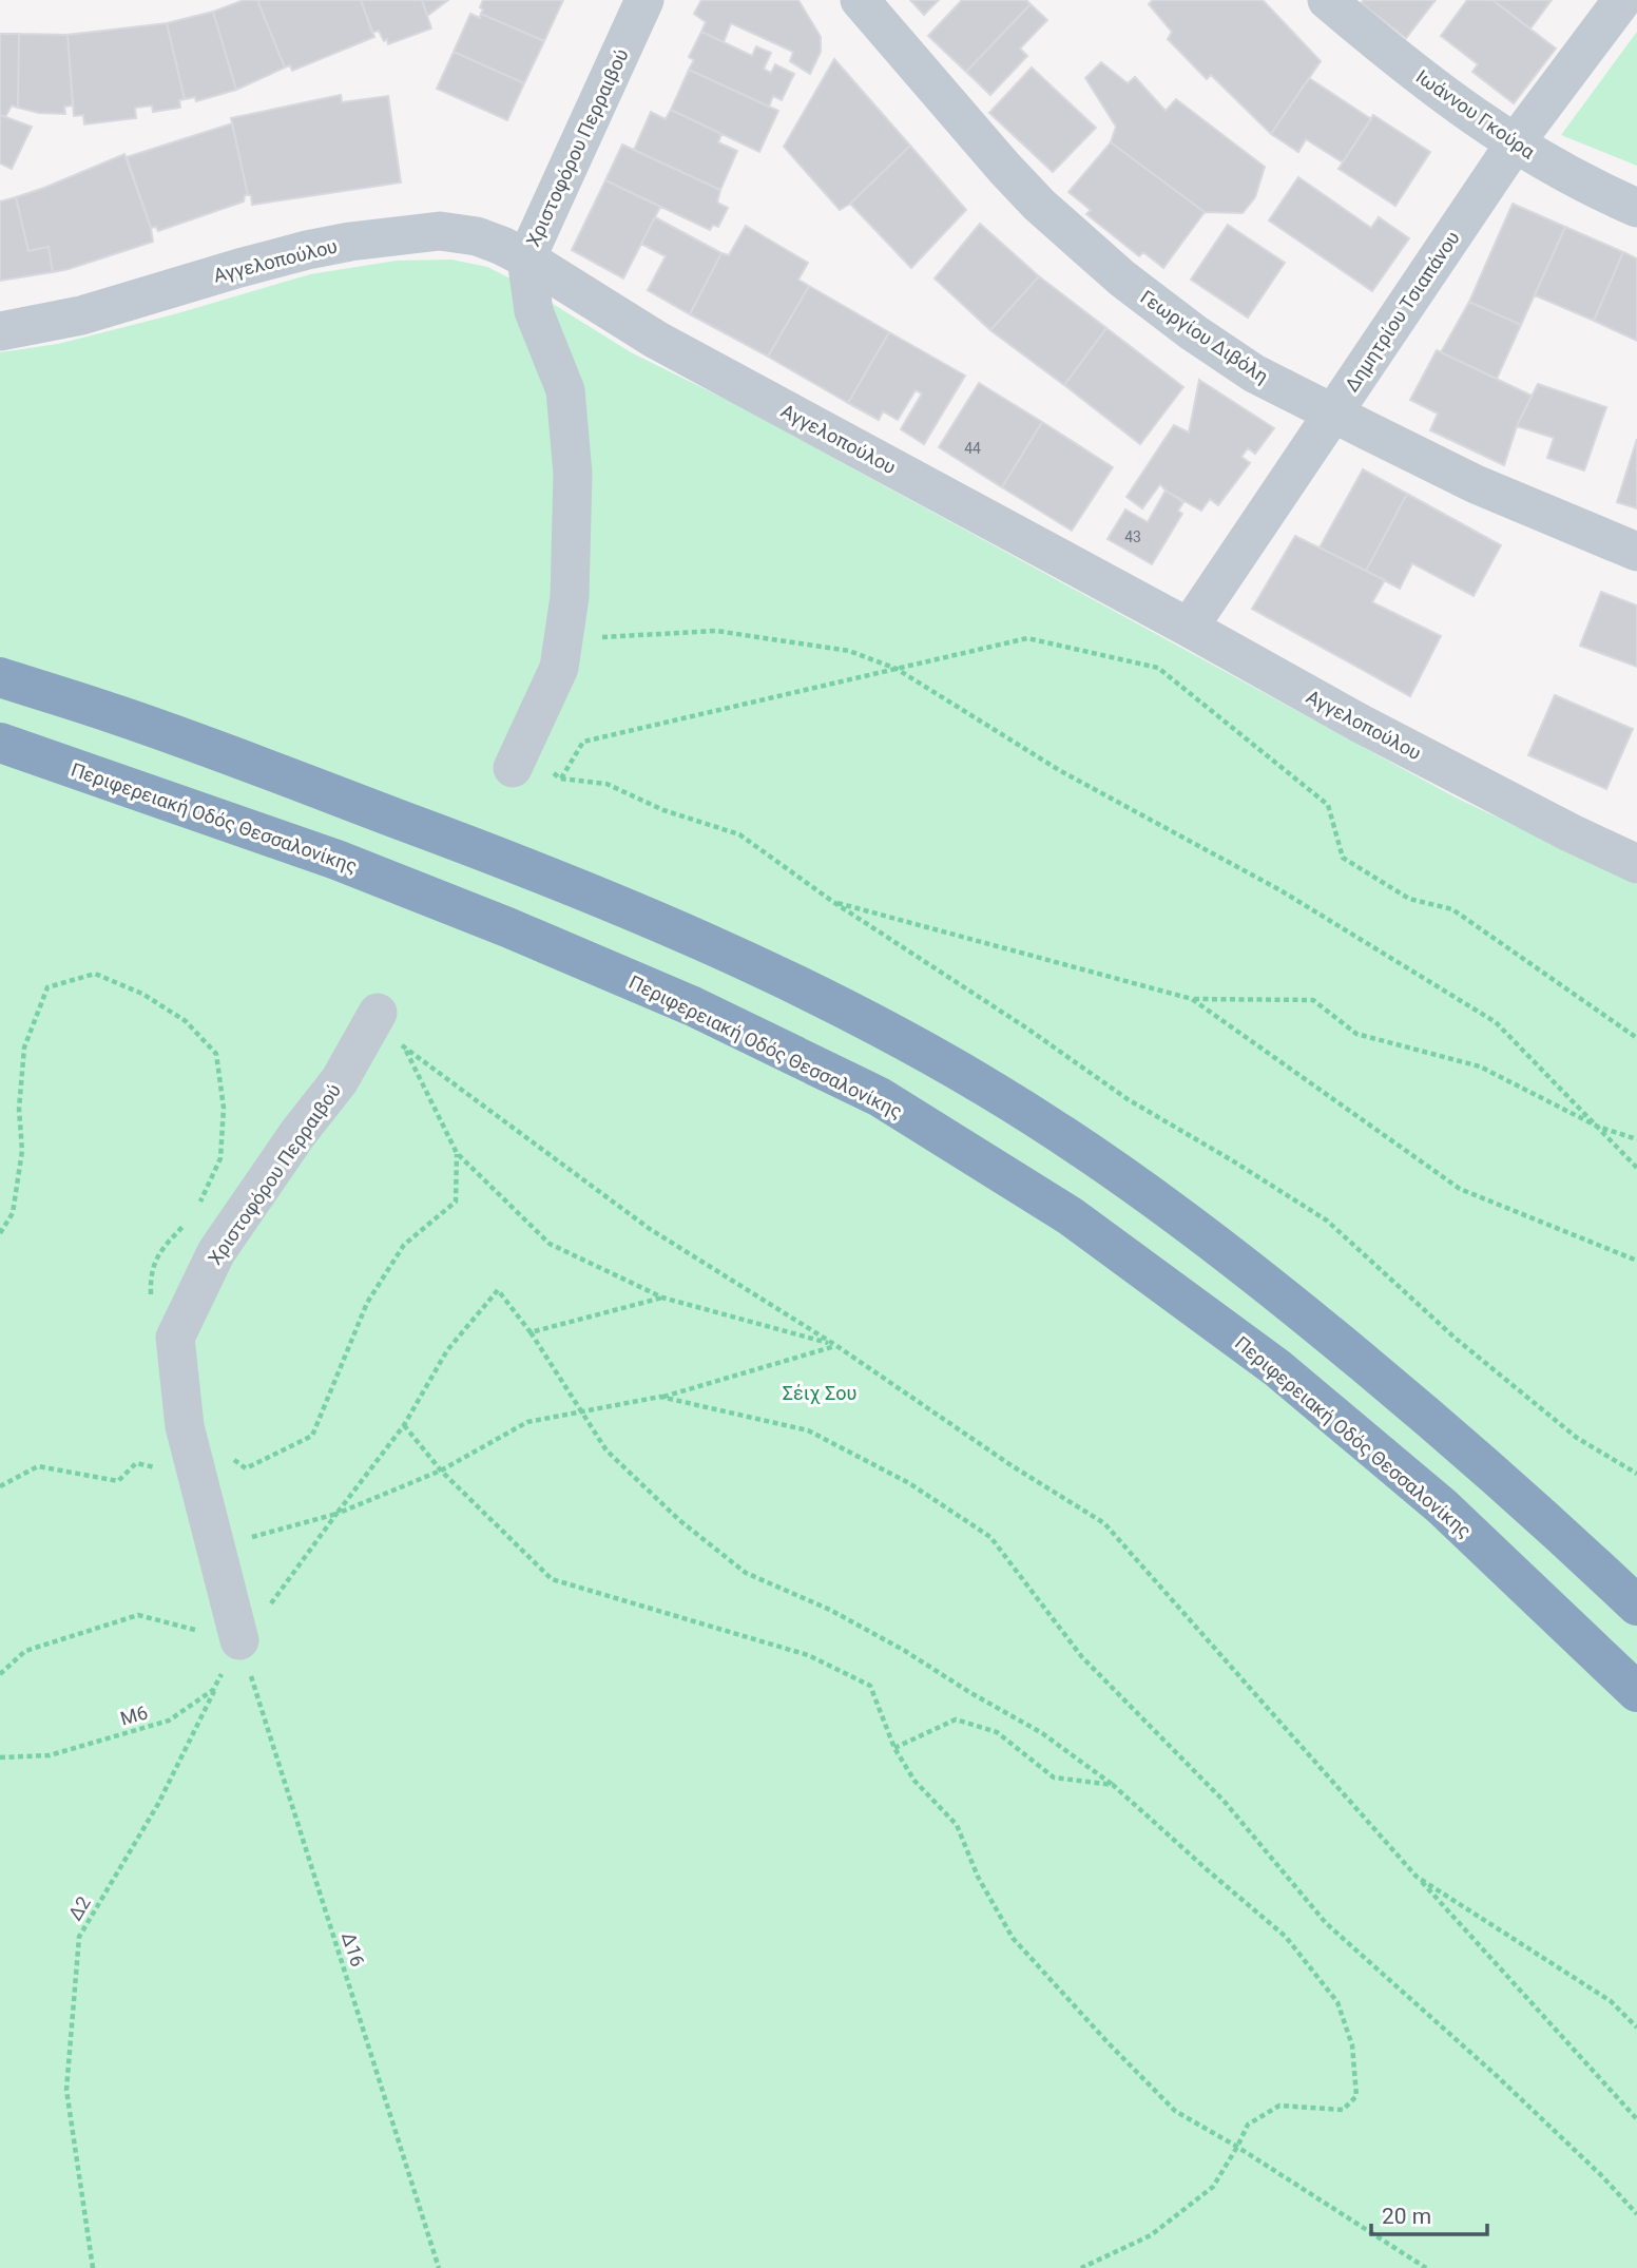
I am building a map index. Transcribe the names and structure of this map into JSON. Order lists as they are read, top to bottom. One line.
{"streets":{"highway":["Περιφερειακή Οδός Θεσσαλονίκης"],"street":["Ιωάννου Γκούρα","Χριστοφόρου Περραιβού","Αγγελοπούλου","Δημητρίου Τσιαπάνου","Γεωργίου Διβόλη"],"path":["Μ6","Δ2","Δ16"]},"crossings":[["Ιωάννου Γκούρα","Δημητρίου Τσιαπάνου"],["Χριστοφόρου Περραιβού","Αγγελοπούλου"],["Χριστοφόρου Περραιβού","Μ6"],["Χριστοφόρου Περραιβού","Δ2"],["Χριστοφόρου Περραιβού","Δ16"],["Αγγελοπούλου","Δημητρίου Τσιαπάνου"],["Δημητρίου Τσιαπάνου","Γεωργίου Διβόλη"],["Μ6","Δ2"],["Μ6","Δ16"],["Δ2","Δ16"]],"parks":["Σέιχ Σου"],"house_numbers":["44","43"],"scale_bar":"20 m"}
